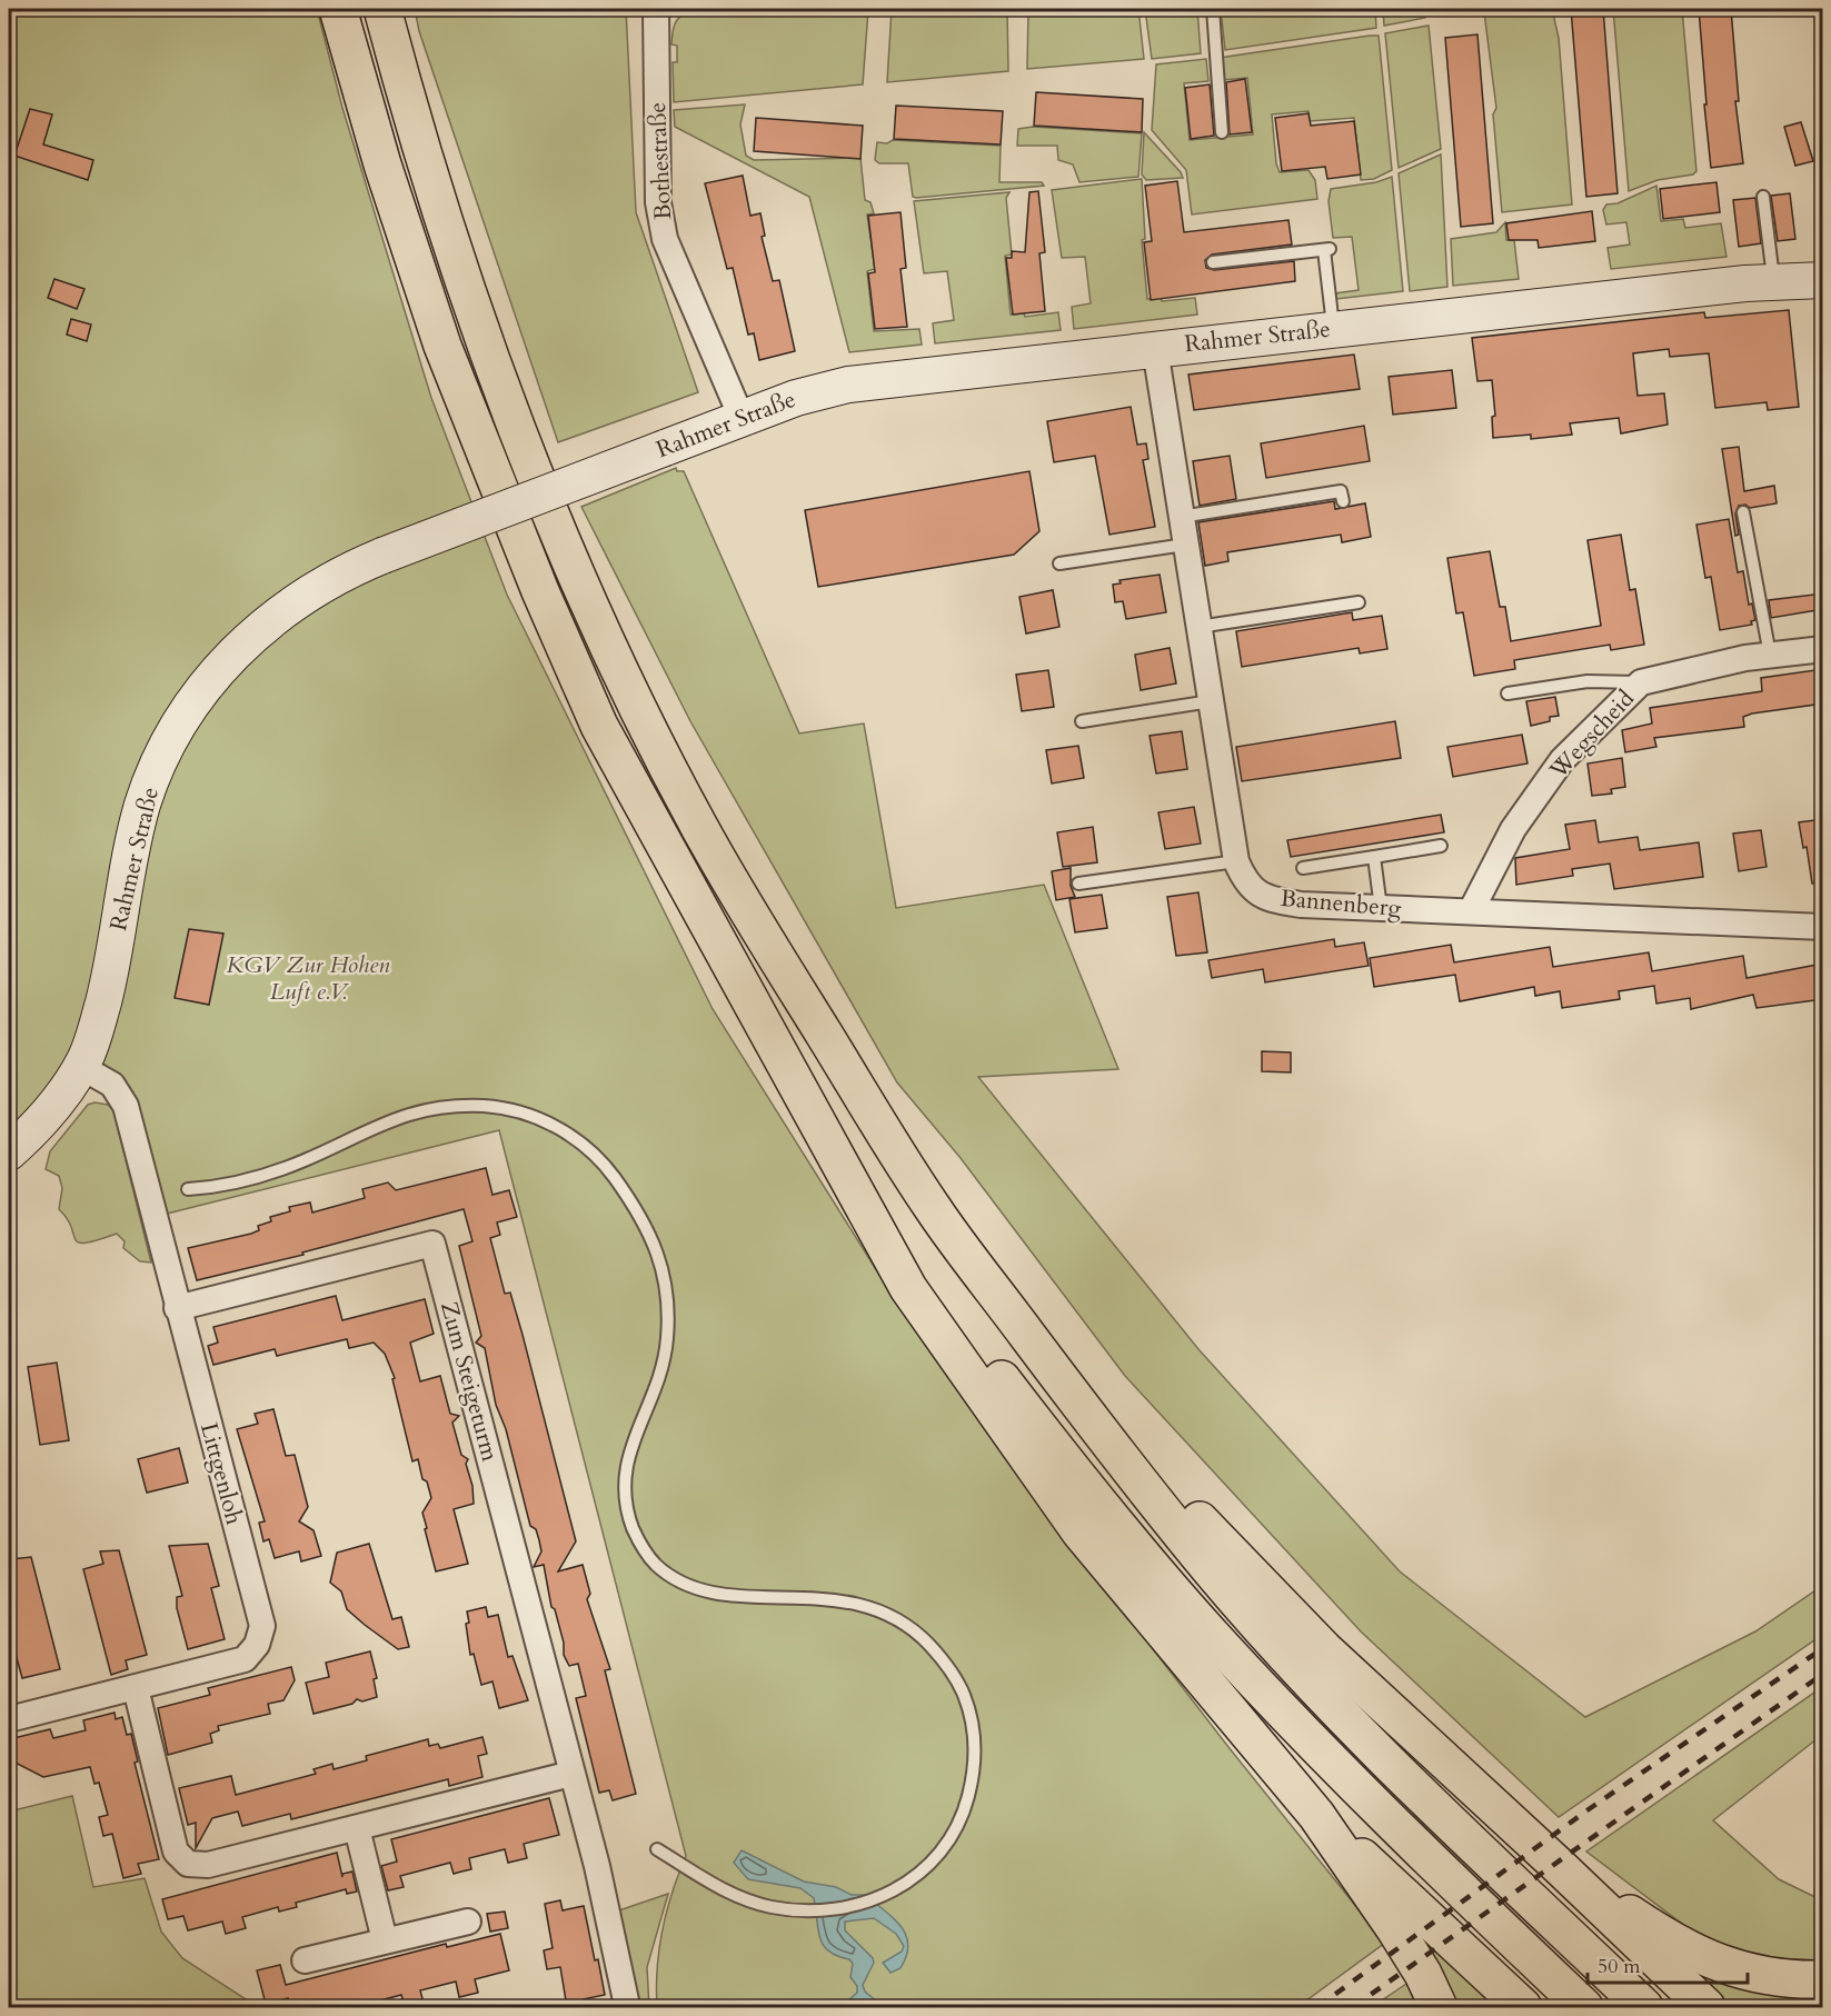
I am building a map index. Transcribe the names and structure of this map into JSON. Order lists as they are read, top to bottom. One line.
{"streets":{"main road":["Rahmer Straße"],"street":["Bothestraße","Wegscheid","Bannenberg","Zum Steigeturm","Littgenloh"]},"crossings":[["Bothestraße","Rahmer Straße"],["Rahmer Straße","Bannenberg"],["Rahmer Straße","Littgenloh"],["Wegscheid","Bannenberg"],["Zum Steigeturm","Littgenloh"]],"parks":["KGV Zur Hohen Luft e.V."],"scale_bar":"50 m"}
